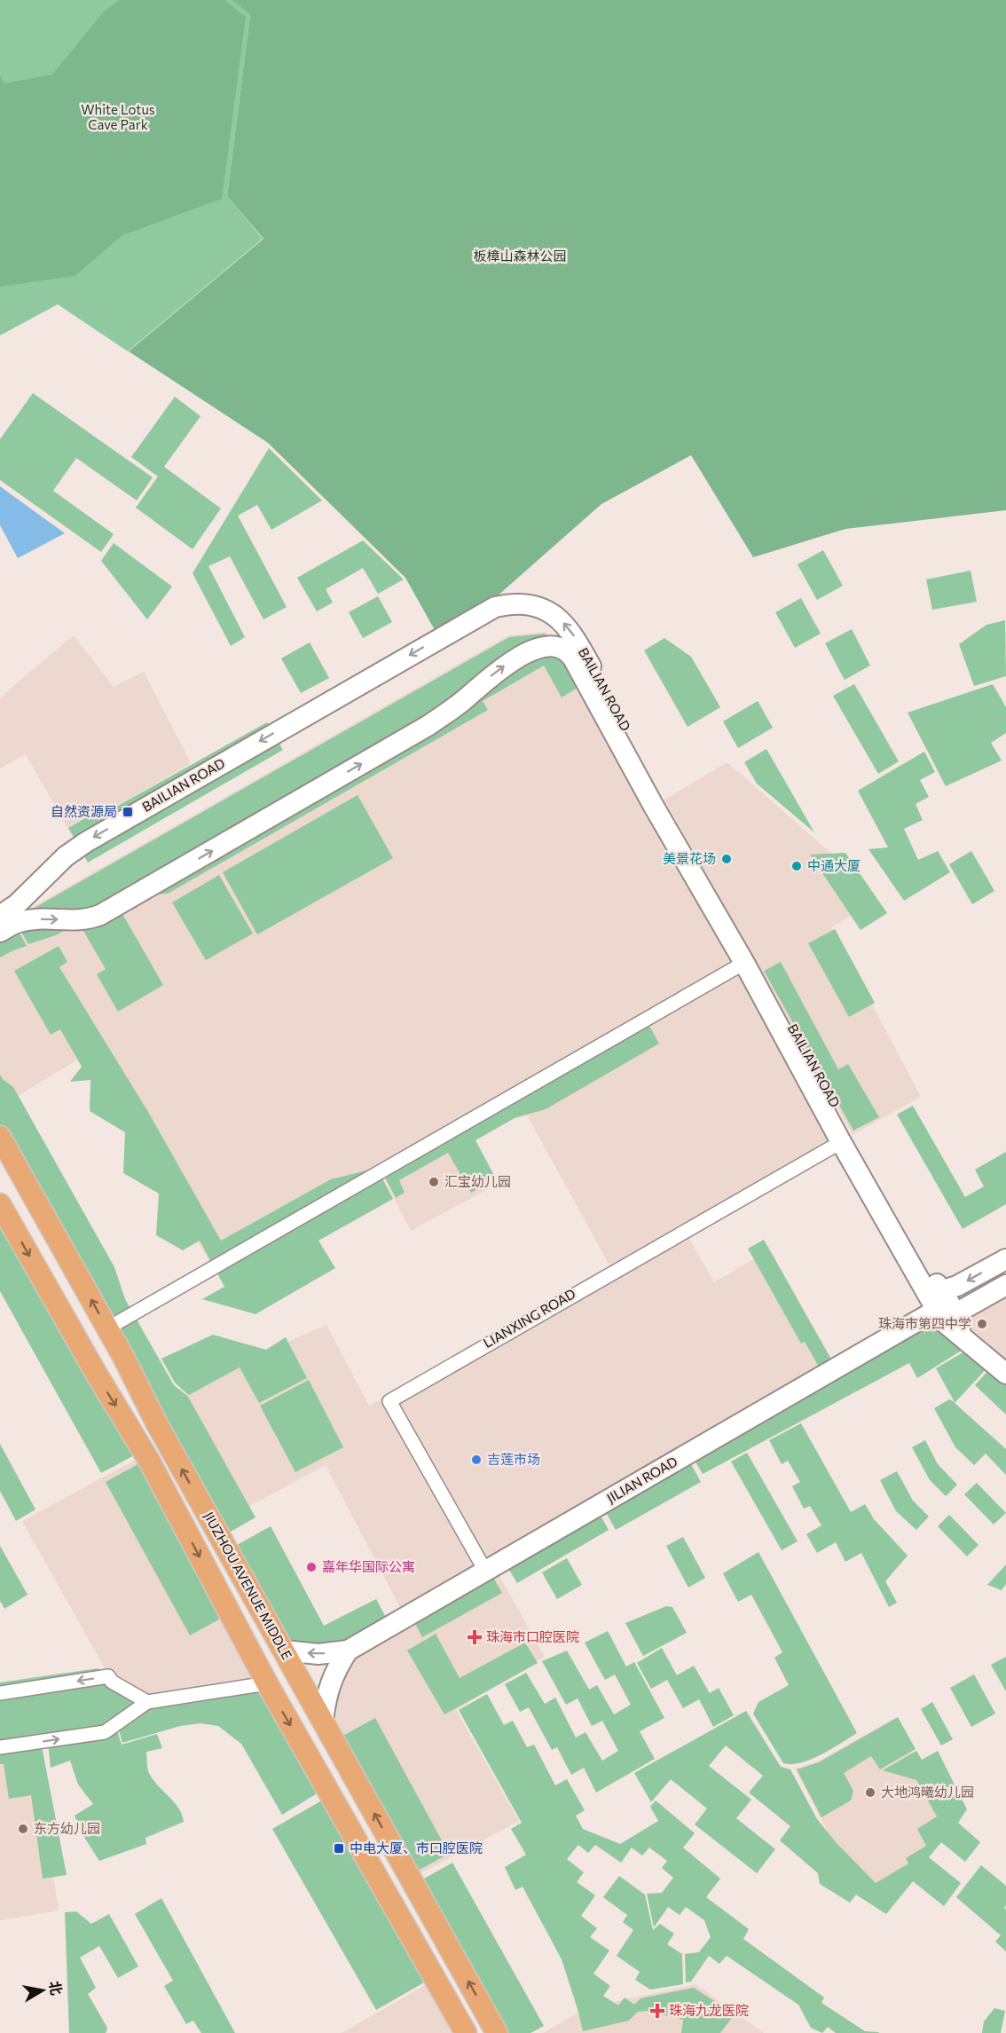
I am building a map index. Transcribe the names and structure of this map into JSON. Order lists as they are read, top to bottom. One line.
{"streets":{"main road":["BAILIAN ROAD","JILIAN ROAD","JIUZHOU AVENUE MIDDLE"],"street":["LIANXING ROAD"]},"crossings":[["BAILIAN ROAD","LIANXING ROAD"],["BAILIAN ROAD","JILIAN ROAD"],["LIANXING ROAD","JILIAN ROAD"]],"parks":["White Lotus Cave Park","板樟山森林公园"],"places":{"transit":["自然资源局","中电大厦、市口腔医院"],"other":["美景花场","中通大厦","汇宝幼儿园","珠海市第四中学","吉莲市场","嘉年华国际公寓","大地鸿曦幼儿园","东方幼儿园"],"health":["珠海市口腔医院","珠海九龙医院"]},"north":"right"}
